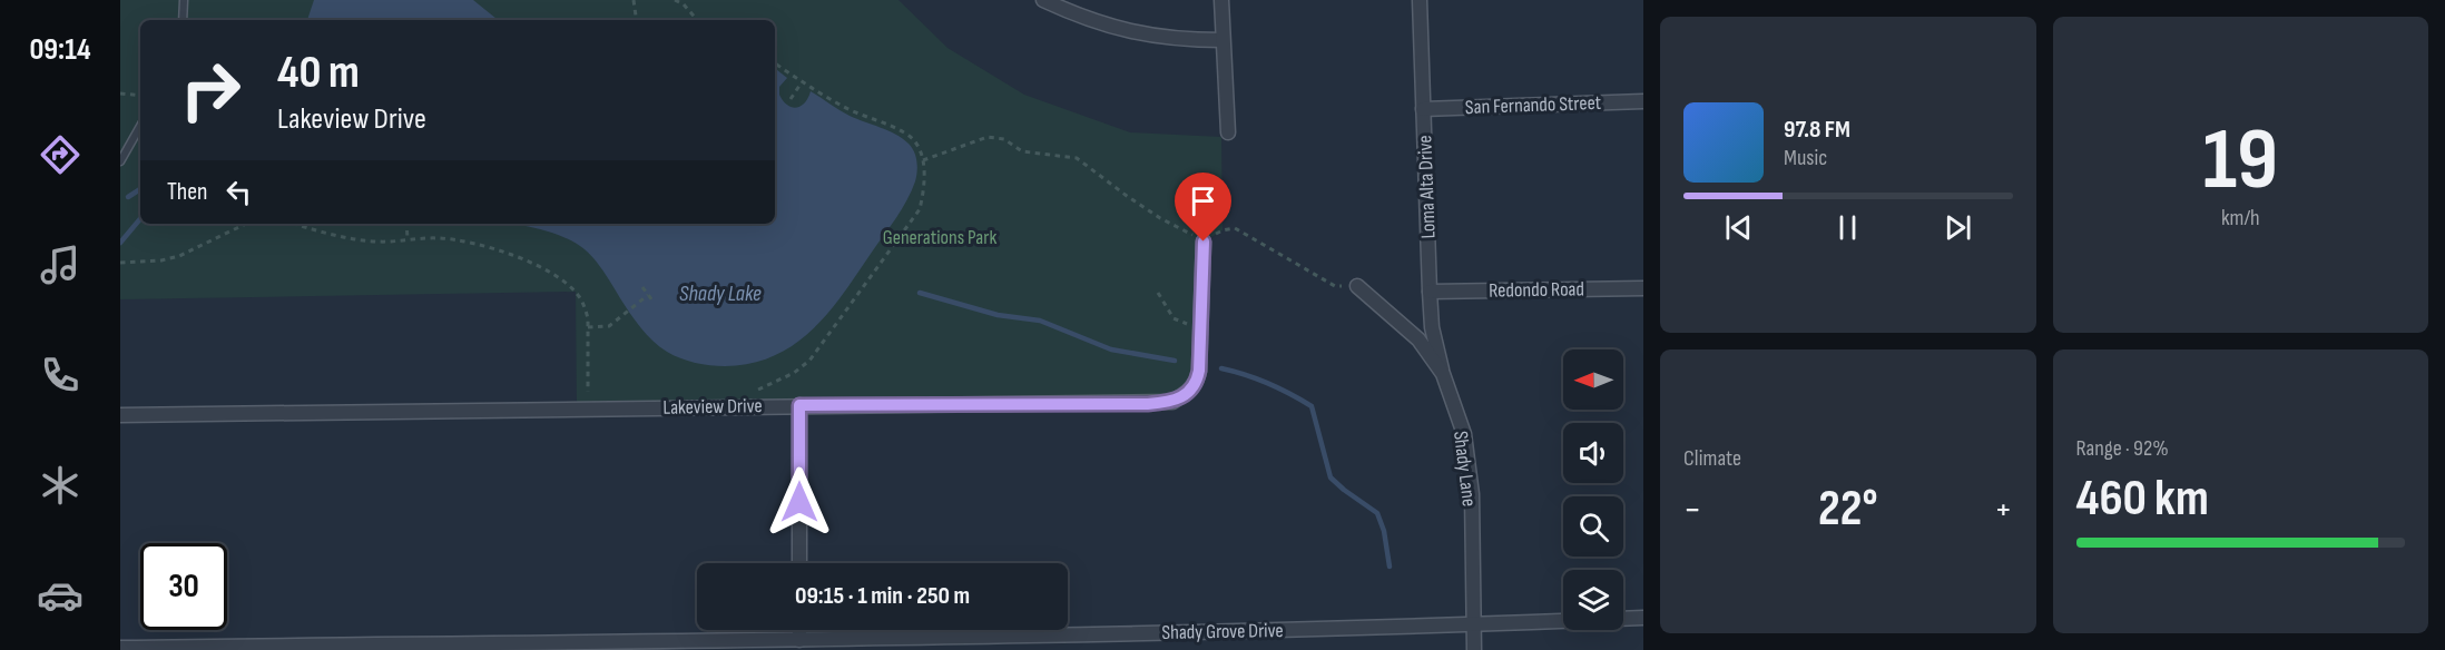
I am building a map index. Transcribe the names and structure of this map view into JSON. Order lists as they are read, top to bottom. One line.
{"streets":{"street":["San Fernando Street","Loma Alta Drive","Redondo Road","Lakeview Drive","Shady Lane","Shady Grove Drive"]},"crossings":[["San Fernando Street","Loma Alta Drive"],["Loma Alta Drive","Redondo Road"],["Loma Alta Drive","Shady Lane"],["Shady Lane","Shady Grove Drive"]],"water":["Shady Lake"],"parks":["Generations Park"],"north":"left","page":{"tabs":"09:14","tile":[["19","km/h"],"Climate",["Range · 92%","460 km"]],"turn":["40 m","Lakeview Drive"],"song":["97.8 FM","Music"],"then":"Then","heat":["−","22°","+"],"limit":"30","trip":"09:15 · 1 min · 250 m"}}
